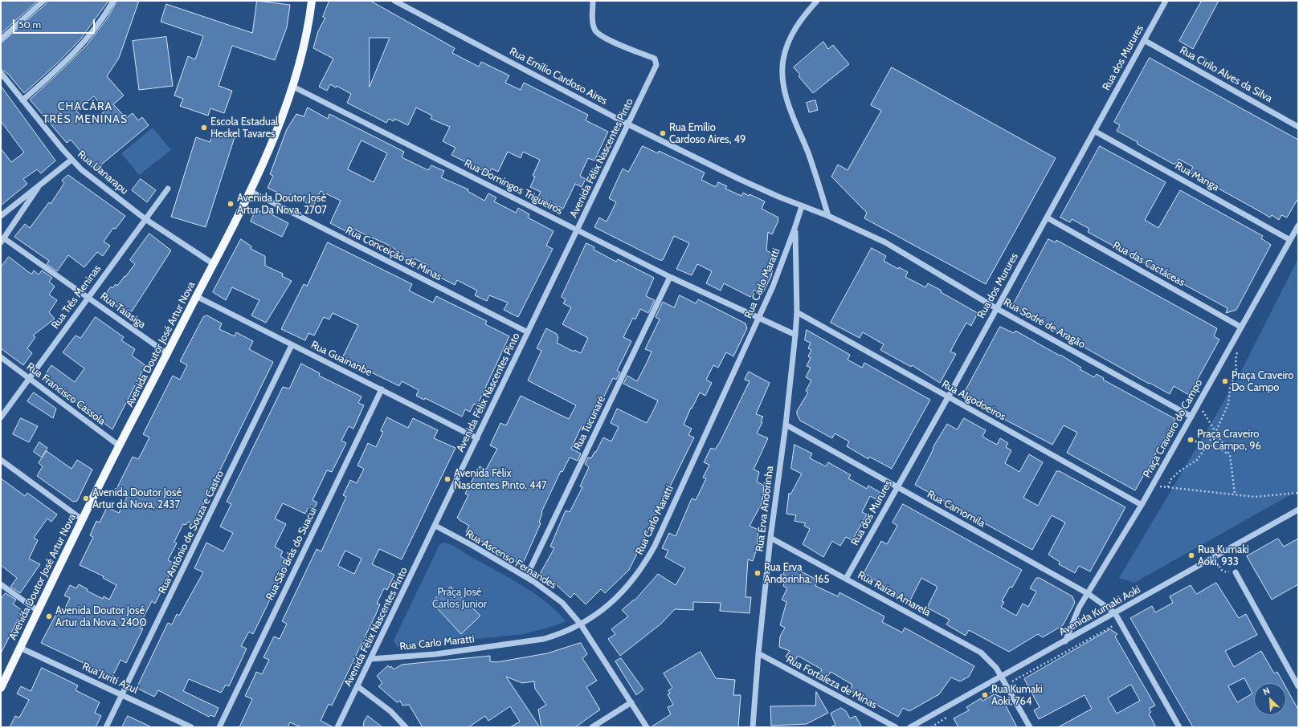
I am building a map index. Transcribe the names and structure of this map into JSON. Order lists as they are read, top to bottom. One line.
{"streets":{"main road":["Avenida Doutor José Artur Nova"],"street":["Rua dos Murures","Rua Cirilo Alves da Silva","Rua Emílio Cardoso Aires","Avenida Félix Nascentes Pinto","Rua Uanarapu","Rua Manga","Rua Domingos Trigueiros","Rua Conceição de Minas","Rua das Cactáceas","Rua Carlo Maratti","Rua Três Meninas","Rua Taiasiga","Rua Sodré de Aragão","Rua Guainanbe","Rua Francisco Cassola","Rua Algodoeiros","Rua Tucunaré","Praça Craveiro do Campo","Rua Erva Andorinha","Rua Camomila","Rua Antônio de Souza e Castro","Rua São Brás do Suacui","Rua Ascenso Fernandes","Rua Raiza Amarela","Avenida Kumaki Aoki","Rua Juriti Azul","Rua Fortaleza de Minas"]},"crossings":[["Rua dos Murures","Rua Cirilo Alves da Silva"],["Rua dos Murures","Rua Manga"],["Rua dos Murures","Rua das Cactáceas"],["Rua dos Murures","Rua Sodré de Aragão"],["Rua dos Murures","Rua Algodoeiros"],["Rua dos Murures","Rua Camomila"],["Rua dos Murures","Rua Raiza Amarela"],["Rua Emílio Cardoso Aires","Avenida Félix Nascentes Pinto"],["Rua Emílio Cardoso Aires","Rua Carlo Maratti"],["Rua Emílio Cardoso Aires","Rua Sodré de Aragão"],["Avenida Félix Nascentes Pinto","Rua Domingos Trigueiros"],["Avenida Félix Nascentes Pinto","Rua Conceição de Minas"],["Avenida Félix Nascentes Pinto","Rua Carlo Maratti"],["Avenida Félix Nascentes Pinto","Rua Guainanbe"],["Avenida Félix Nascentes Pinto","Rua Ascenso Fernandes"],["Rua Uanarapu","Rua Três Meninas"],["Rua Uanarapu","Avenida Doutor José Artur Nova"],["Rua Manga","Praça Craveiro do Campo"],["Rua Domingos Trigueiros","Rua Carlo Maratti"],["Rua Domingos Trigueiros","Avenida Doutor José Artur Nova"],["Rua Domingos Trigueiros","Rua Tucunaré"],["Rua Domingos Trigueiros","Rua Erva Andorinha"],["Rua Conceição de Minas","Avenida Doutor José Artur Nova"],["Rua das Cactáceas","Praça Craveiro do Campo"],["Rua Carlo Maratti","Rua Sodré de Aragão"],["Rua Carlo Maratti","Rua Ascenso Fernandes"],["Rua Três Meninas","Rua Taiasiga"],["Rua Três Meninas","Rua Francisco Cassola"],["Rua Taiasiga","Avenida Doutor José Artur Nova"],["Rua Sodré de Aragão","Praça Craveiro do Campo"],["Avenida Doutor José Artur Nova","Rua Guainanbe"],["Avenida Doutor José Artur Nova","Rua Francisco Cassola"],["Avenida Doutor José Artur Nova","Rua Juriti Azul"],["Rua Guainanbe","Rua Antônio de Souza e Castro"],["Rua Guainanbe","Rua São Brás do Suacui"],["Rua Algodoeiros","Praça Craveiro do Campo"],["Rua Algodoeiros","Rua Erva Andorinha"],["Rua Tucunaré","Rua Ascenso Fernandes"],["Praça Craveiro do Campo","Rua Camomila"],["Praça Craveiro do Campo","Avenida Kumaki Aoki"],["Rua Erva Andorinha","Rua Camomila"],["Rua Erva Andorinha","Rua Raiza Amarela"],["Rua Erva Andorinha","Rua Fortaleza de Minas"],["Rua Camomila","Avenida Kumaki Aoki"],["Rua Antônio de Souza e Castro","Rua Juriti Azul"],["Rua Raiza Amarela","Avenida Kumaki Aoki"]],"districts":["CHACÁRA TRÊS MENINAS"],"parks":["Praça José Carlos Junior"],"places":["Escola Estadual Heckel Tavares","Rua Emílio Cardoso Aires, 49","Avenida Doutor José Artur Da Nova, 2707","Praça Craveiro Do Campo","Praça Craveiro Do Campo, 96","Avenida Félix Nascentes Pinto, 447","Avenida Doutor José Artur da Nova, 2437","Rua Kumaki Aoki, 933","Rua Erva Andorinha, 165","Avenida Doutor José Artur da Nova, 2400","Rua Kumaki Aoki, 764"],"scale_bar":"50 m","north":"top left"}
